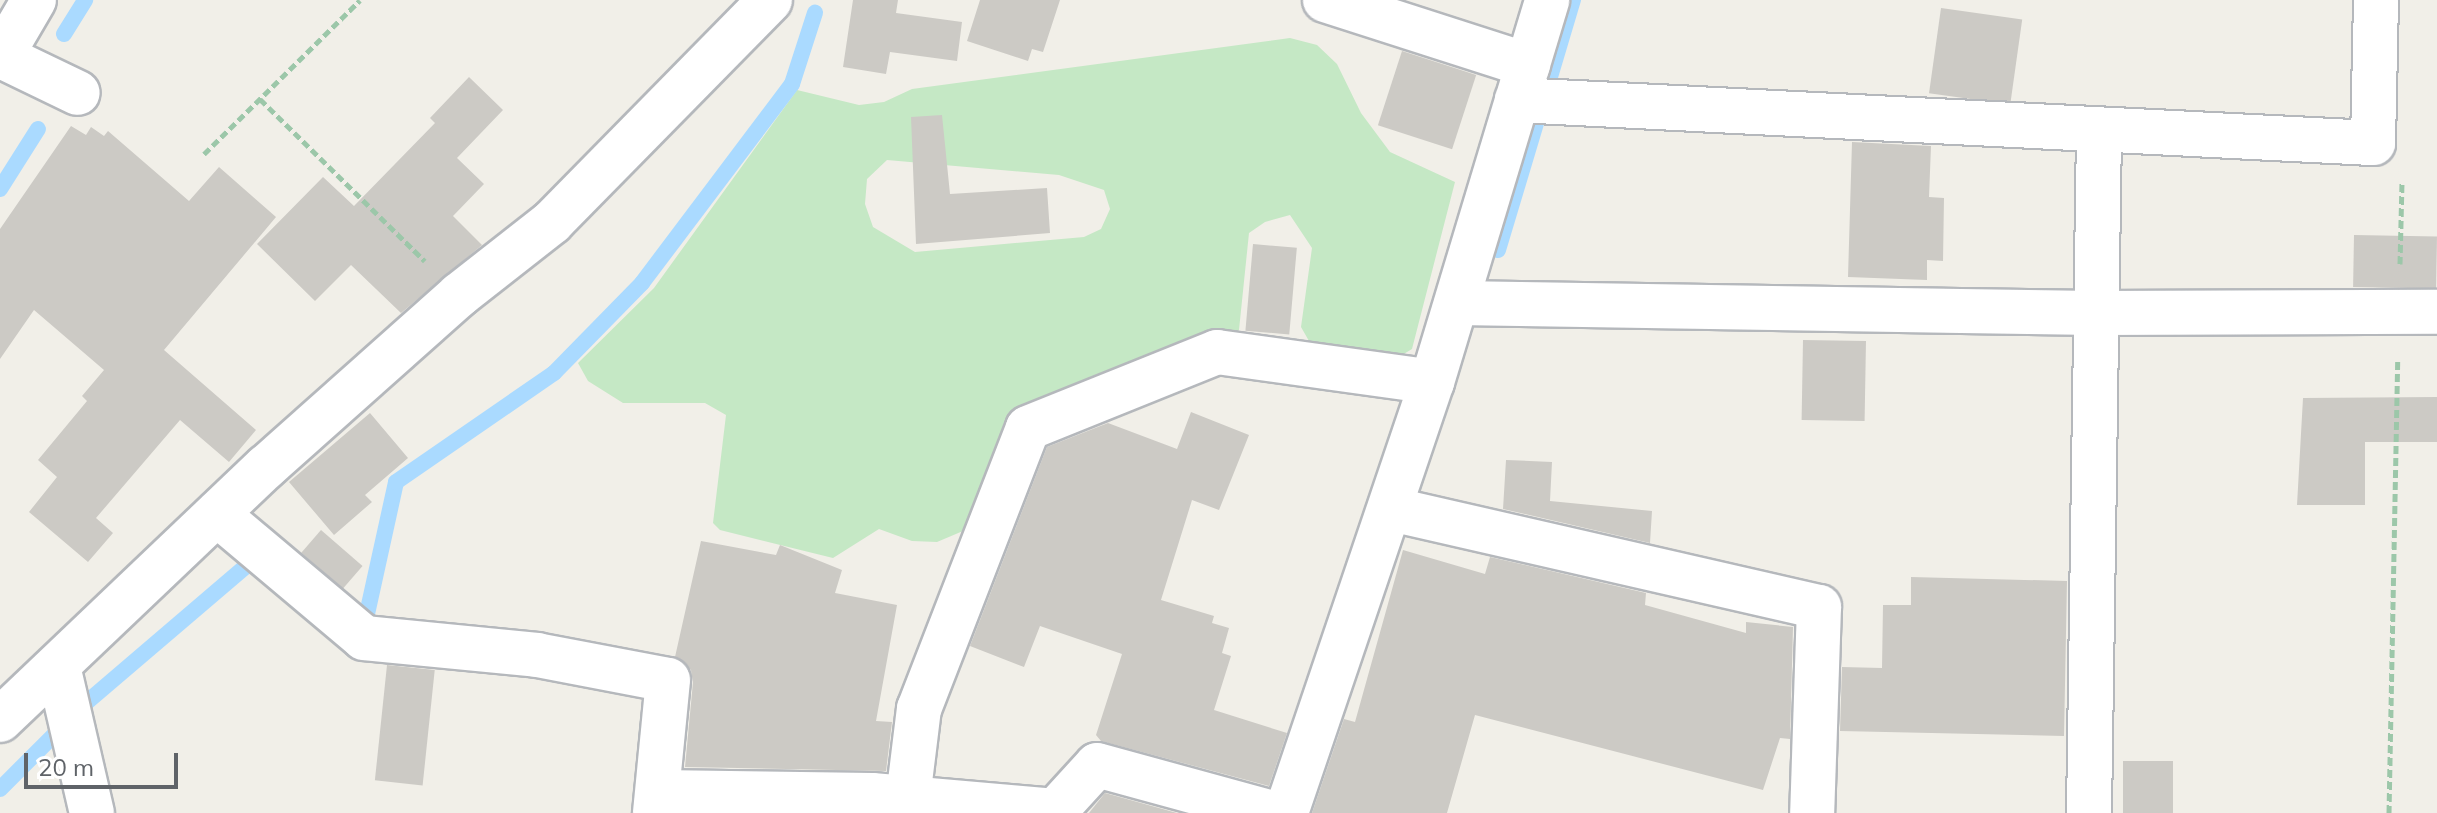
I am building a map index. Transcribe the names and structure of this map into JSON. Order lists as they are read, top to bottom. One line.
{"scale_bar":"20 m"}
